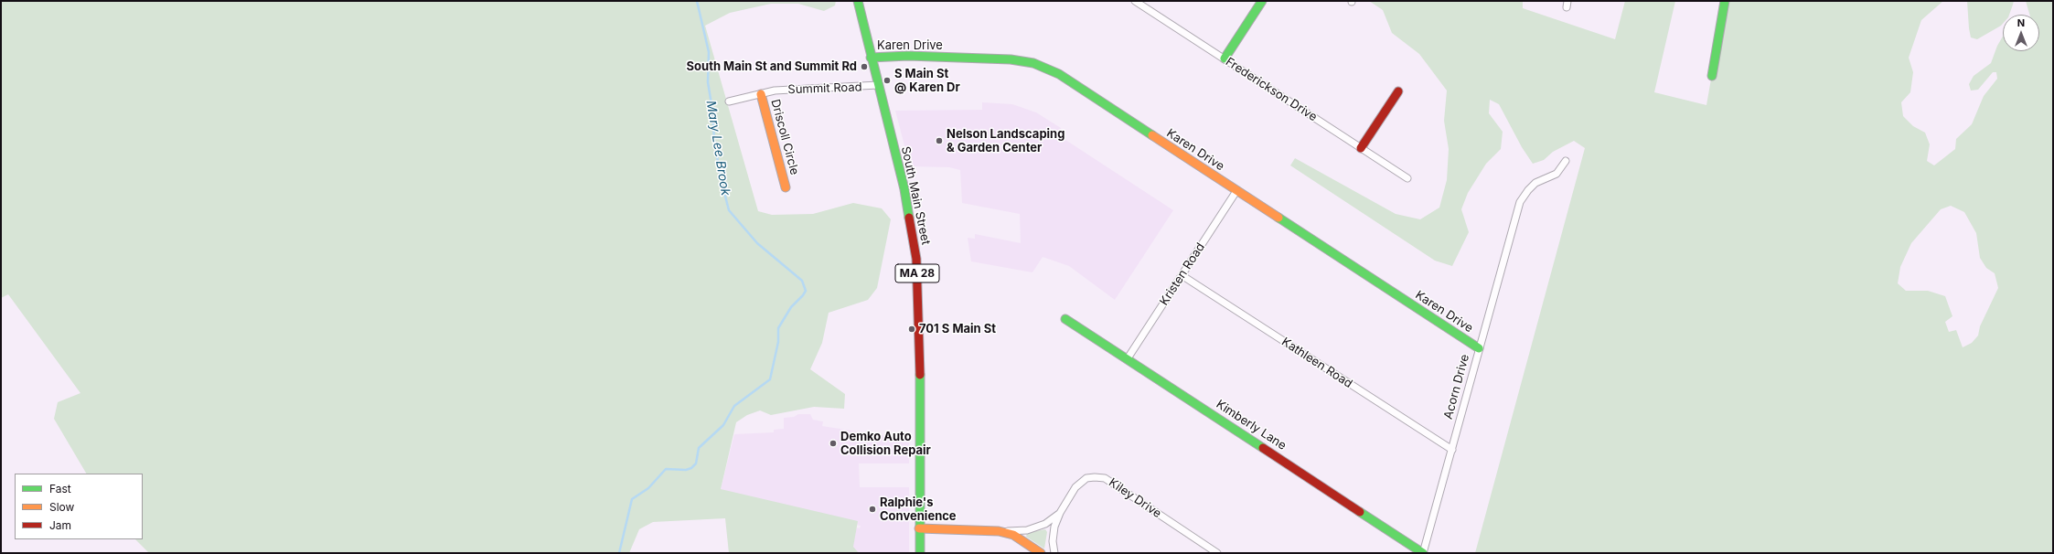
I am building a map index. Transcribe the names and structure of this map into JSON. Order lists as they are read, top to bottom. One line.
{"streets":{"street":["Karen Drive","Summit Road","Frederickson Drive","Driscoll Circle","South Main Street","MA 28","Kristen Road","Kathleen Road","Acorn Drive","Kimberly Lane","Kiley Drive"]},"crossings":[["Karen Drive","South Main Street"],["Karen Drive","Kristen Road"],["Karen Drive","Acorn Drive"],["Summit Road","Driscoll Circle"],["Summit Road","South Main Street"],["Kristen Road","Kathleen Road"],["Kristen Road","Kimberly Lane"],["Kathleen Road","Acorn Drive"],["Acorn Drive","Kimberly Lane"]],"water":["Mary Lee Brook"],"places":["South Main St and Summit Rd","S Main St @ Karen Dr","Nelson Landscaping & Garden Center","701 S Main St","Demko Auto Collision Repair","Ralphie's Convenience"],"legend":["Fast","Slow","Jam"],"north":"top"}
